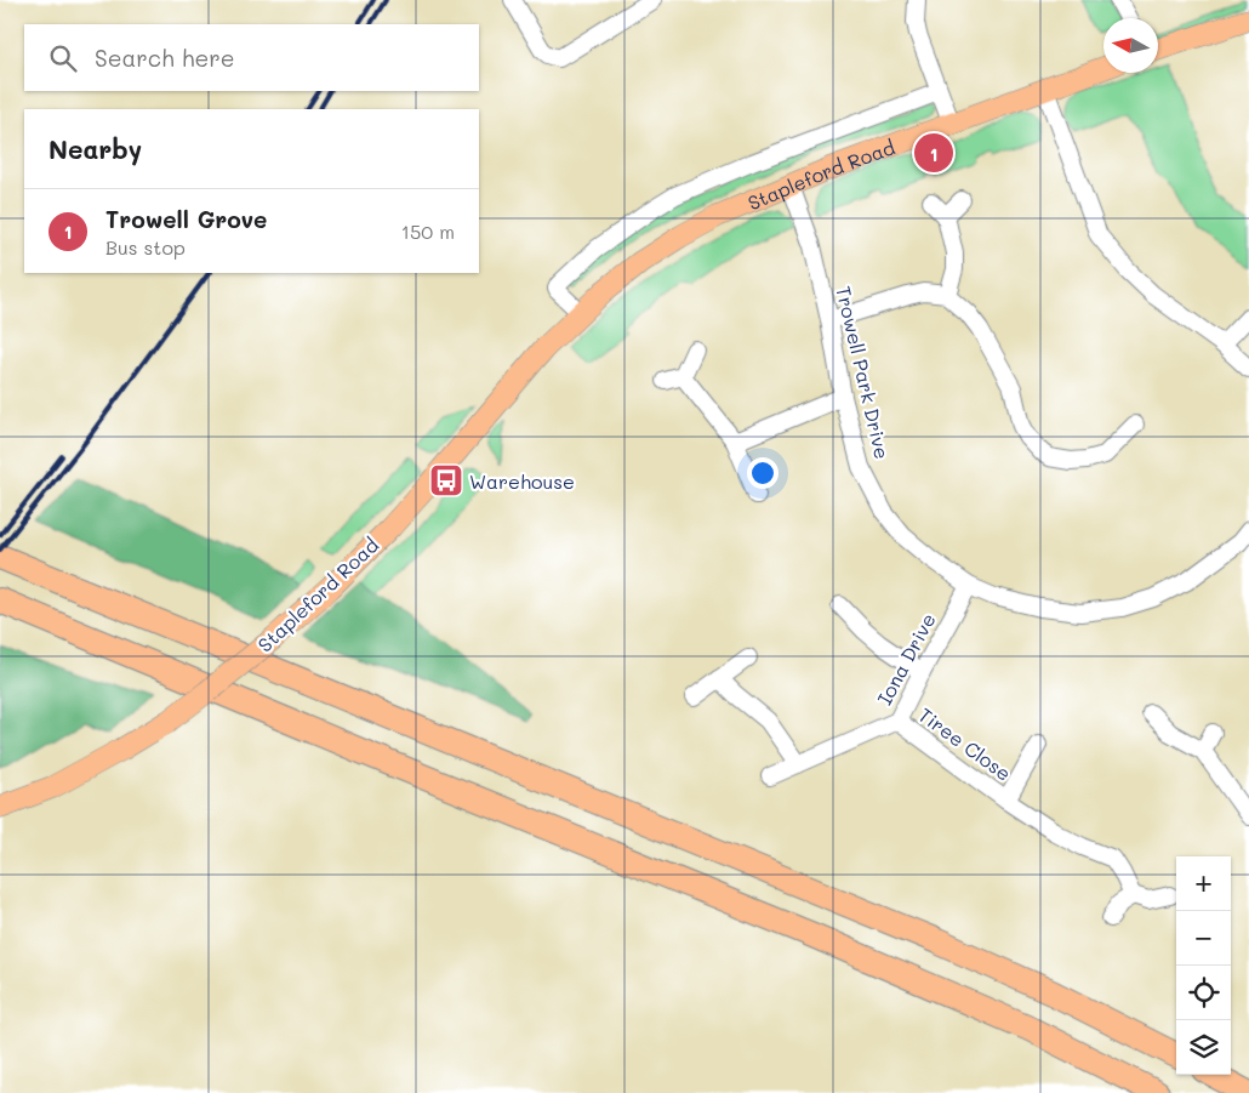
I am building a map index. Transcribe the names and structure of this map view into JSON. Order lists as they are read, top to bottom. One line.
{"streets":{"main road":["Stapleford Road"],"street":["Trowell Park Drive","Iona Drive","Tiree Close"]},"crossings":[["Stapleford Road","Trowell Park Drive"],["Trowell Park Drive","Iona Drive"],["Iona Drive","Tiree Close"]],"places":{"bus stop":["Warehouse"]},"north":"left","page":{"search":"Search here","heading":"Nearby","pins":"1","list":[{"mark":"1","name":"Trowell Grove","note":"Bus stop","value":"150 m"}],"map_buttons":["+","−"]}}
